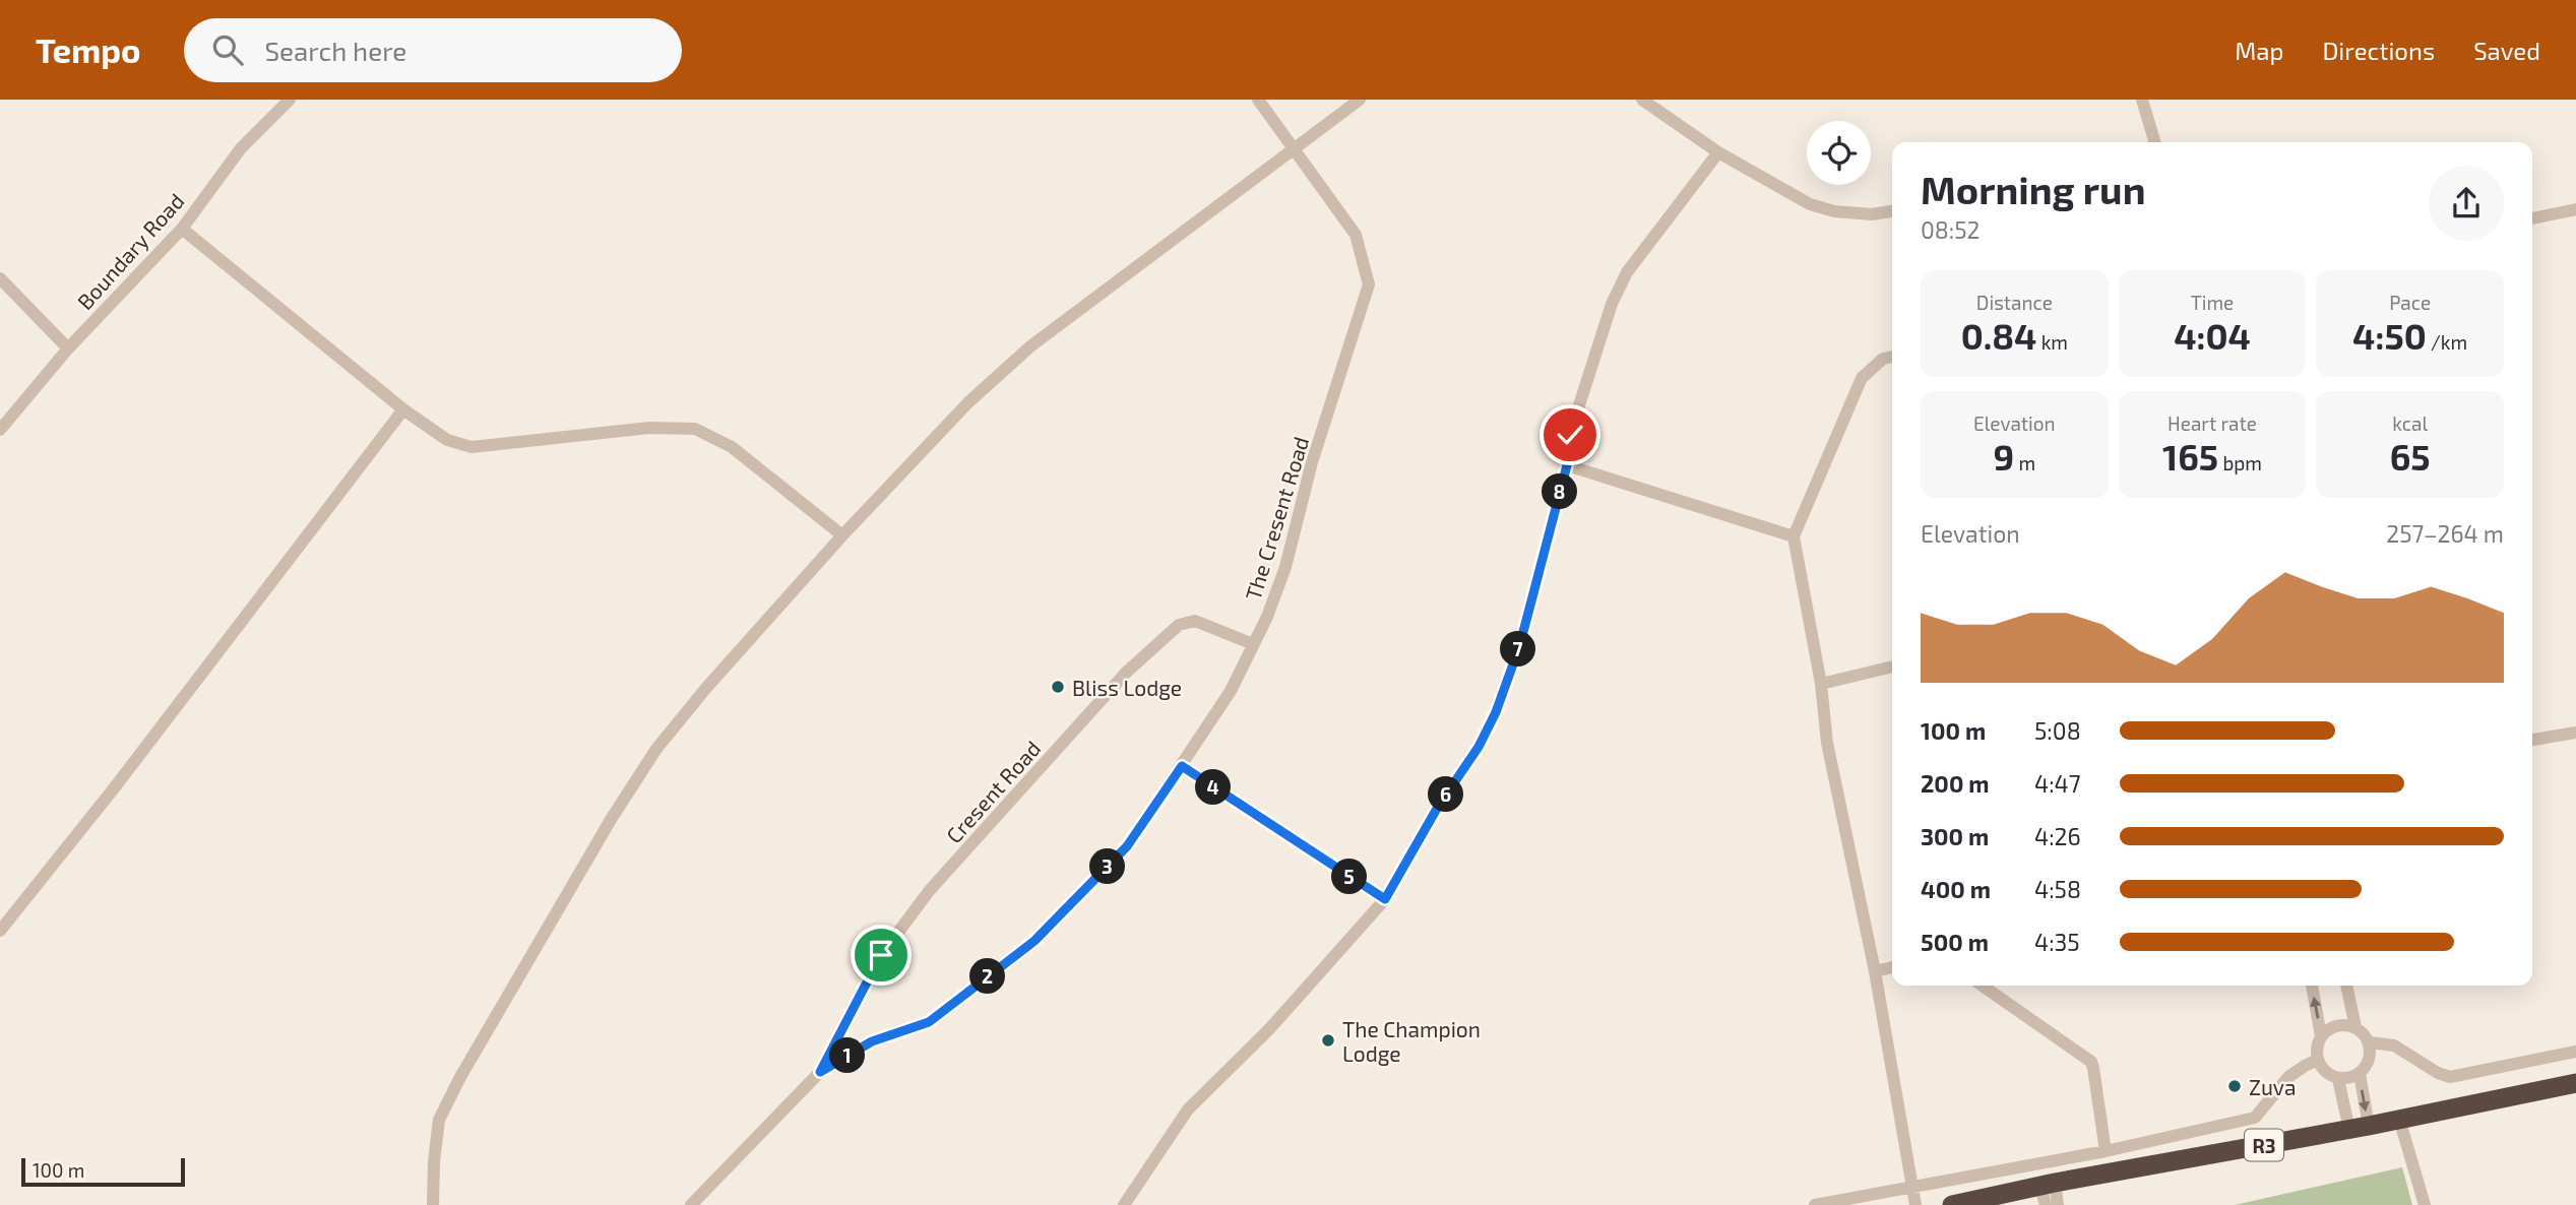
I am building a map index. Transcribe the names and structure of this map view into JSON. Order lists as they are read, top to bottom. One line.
{"streets":{"highway":["R3"],"street":["Boundary Road","The Cresent Road","Cresent Road"]},"crossings":[["The Cresent Road","Cresent Road"]],"places":["Bliss Lodge","The Champion Lodge","Zuva"],"scale_bar":"100 m","page":{"header":"Tempo","search":"Search here","nav":["Map","Directions","Saved"],"heading":["Morning run","08:52"],"stats":[["Distance","0.84 km"],["Time","4:04"],["Pace","4:50 /km"],["Elevation","9 m"],["Heart rate","165 bpm"],["kcal","65"]],"pins":["8","7","4","6","3","5","2","1"],"chart":["Elevation","257–264 m"],"list":[{"name":"100 m","note":"5:08"},{"name":"200 m","note":"4:47"},{"name":"300 m","note":"4:26"},{"name":"400 m","note":"4:58"},{"name":"500 m","note":"4:35"}],"scale":"100 m"}}
